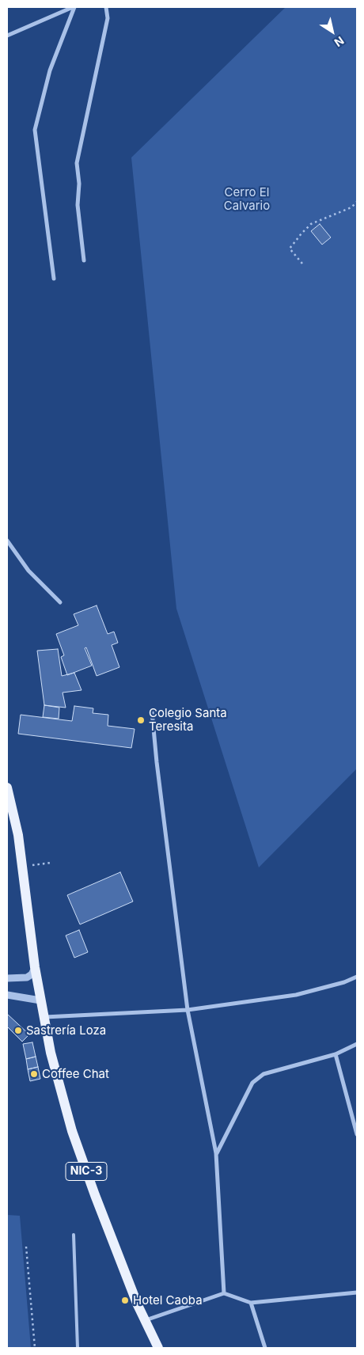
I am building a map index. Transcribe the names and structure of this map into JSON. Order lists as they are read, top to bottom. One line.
{"streets":{"main road":["NIC-3"]},"parks":["Cerro El Calvario"],"places":["Colegio Santa Teresita","Sastrería Loza","Coffee Chat","Hotel Caoba"],"north":"bottom right"}
